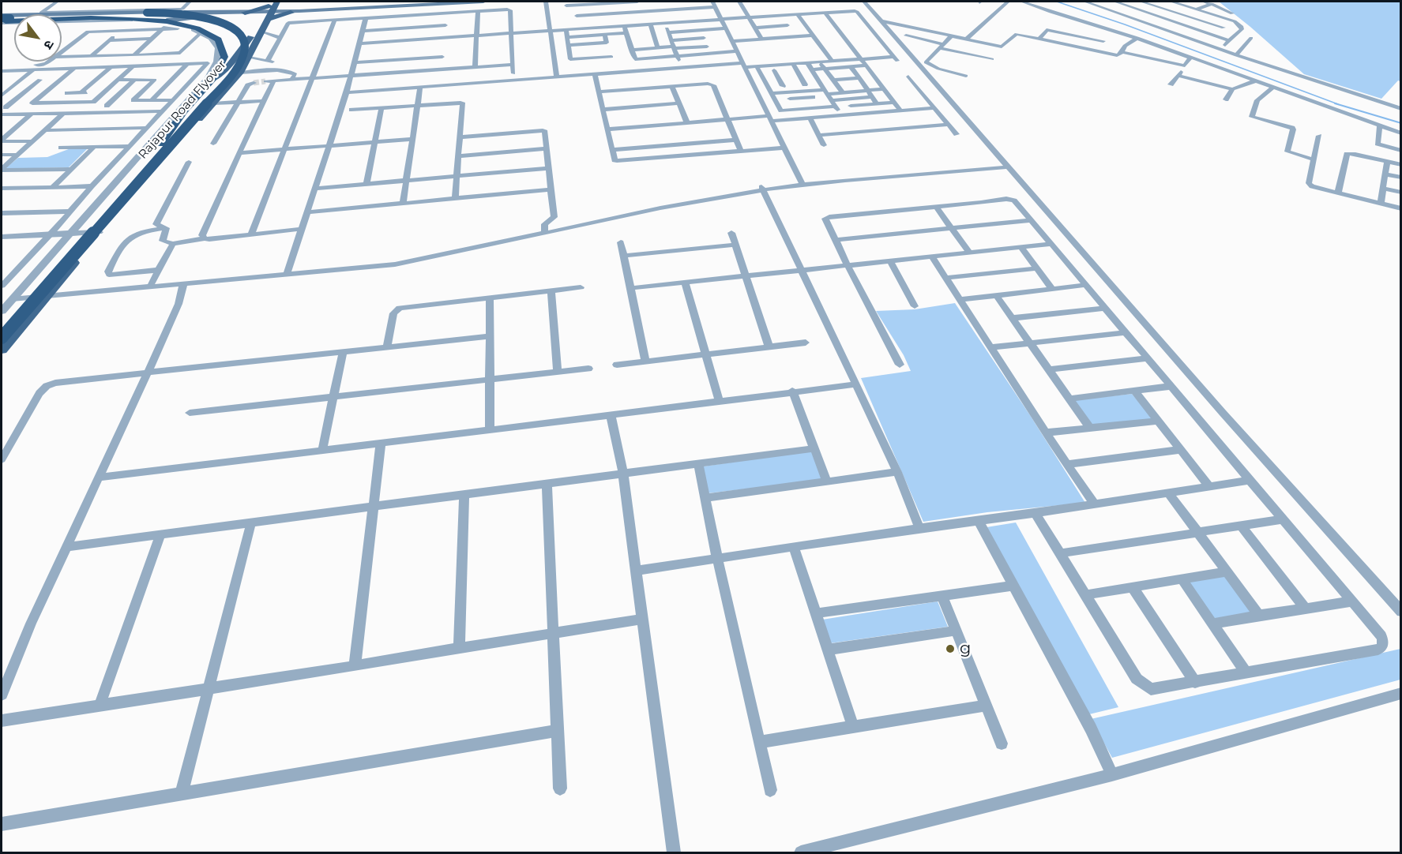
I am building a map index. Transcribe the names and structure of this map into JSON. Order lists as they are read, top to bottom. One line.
{"streets":{"highway":["Rajapur Road Flyover"]},"places":["g"],"north":"bottom right"}
